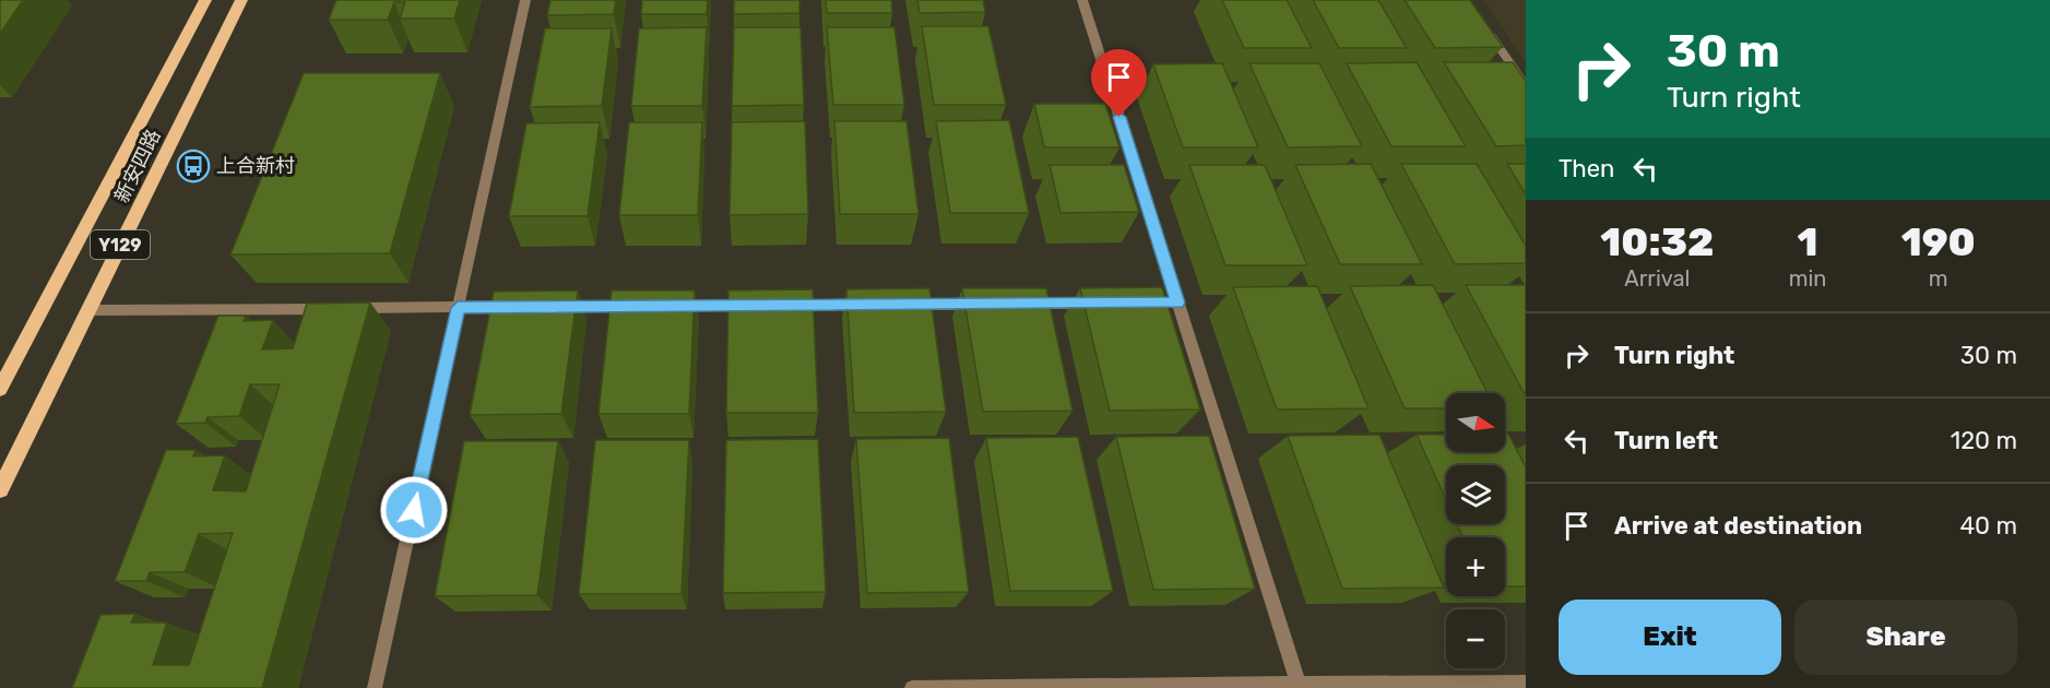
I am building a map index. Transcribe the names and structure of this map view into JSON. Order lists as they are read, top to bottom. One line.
{"streets":{"main road":["新安四路","Y129"]},"places":{"bus stop":["上合新村"]},"north":"right","page":{"turn":["30 m","Turn right"],"then":"Then","eta":["10:32","Arrival","1","min","190","m"],"list":[{"name":"Turn right","value":"30 m"},{"name":"Turn left","value":"120 m"},{"name":"Arrive at destination","value":"40 m"}],"map_buttons":["+","−"],"buttons":["Exit","Share"]}}
